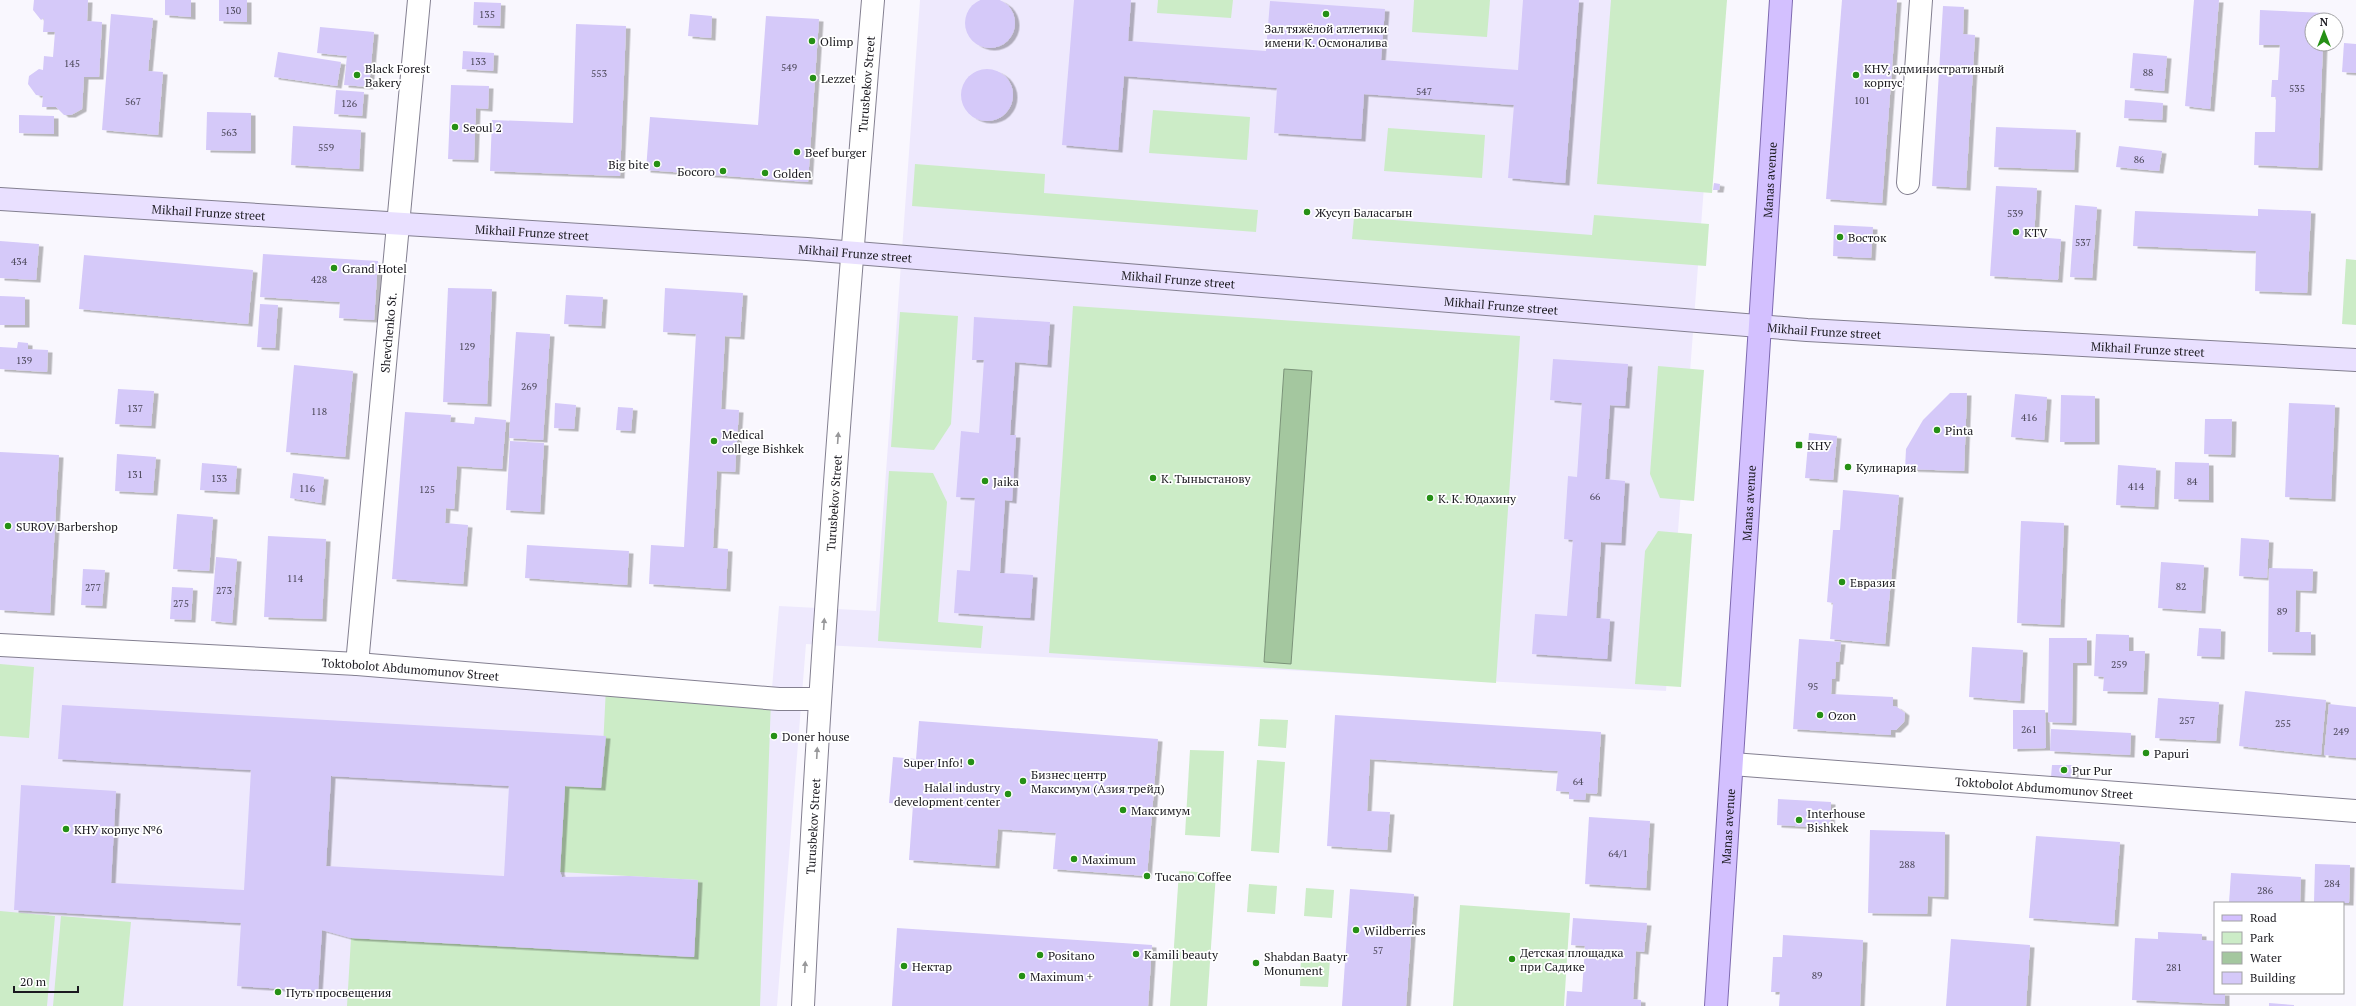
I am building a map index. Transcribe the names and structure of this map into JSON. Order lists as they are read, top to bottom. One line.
{"streets":{"main road":["Manas avenue","Mikhail Frunze street"],"street":["Turusbekov Street","Shevchenko St.","Toktobolot Abdumomunov Street"]},"crossings":[["Turusbekov Street","Mikhail Frunze street"],["Turusbekov Street","Toktobolot Abdumomunov Street"],["Manas avenue","Mikhail Frunze street"],["Manas avenue","Toktobolot Abdumomunov Street"],["Mikhail Frunze street","Shevchenko St."],["Shevchenko St.","Toktobolot Abdumomunov Street"]],"one_way":["Turusbekov Street"],"places":{"other":["Зал тяжёлой атлетики имени К. Осмоналива","Olimp","Black Forest Bakery","КНУ, административный корпус","Lezzet","Seoul 2","Beef burger","Big bite","Босого","Golden","Жусуп Баласагын","KTV","Восток","Grand Hotel","Pinta","Medical college Bishkek","Кулинария","К. Тыныстанову","Jaika","К. К. Юдахину","SUROV Barbershop","Евразия","Ozon","Doner house","Papuri","Super Info!","Pur Pur","Бизнес центр Максимум (Азия трейд)","Halal industry development center","Максимум","Interhouse Bishkek","КНУ корпус №6","Maximum","Tucano Coffee","Wildberries","Kamili beauty","Positano","Детская площадка при Садике","Shabdan Baatyr Monument","Нектар","Maximum +","Путь просвещения"],"transit":["КНУ"]},"house_numbers":["130","135","133","145","549","88","553","535","547","101","567","126","563","559","86","539","537","434","428","129","139","269","137","118","416","131","133","84","414","116","125","66","114","82","277","273","275","89","259","95","257","255","261","249","64","64/1","288","284","286","57","281","89"],"legend":["Road","Park","Water","Building"],"scale_bar":"20 m","north":"top"}
